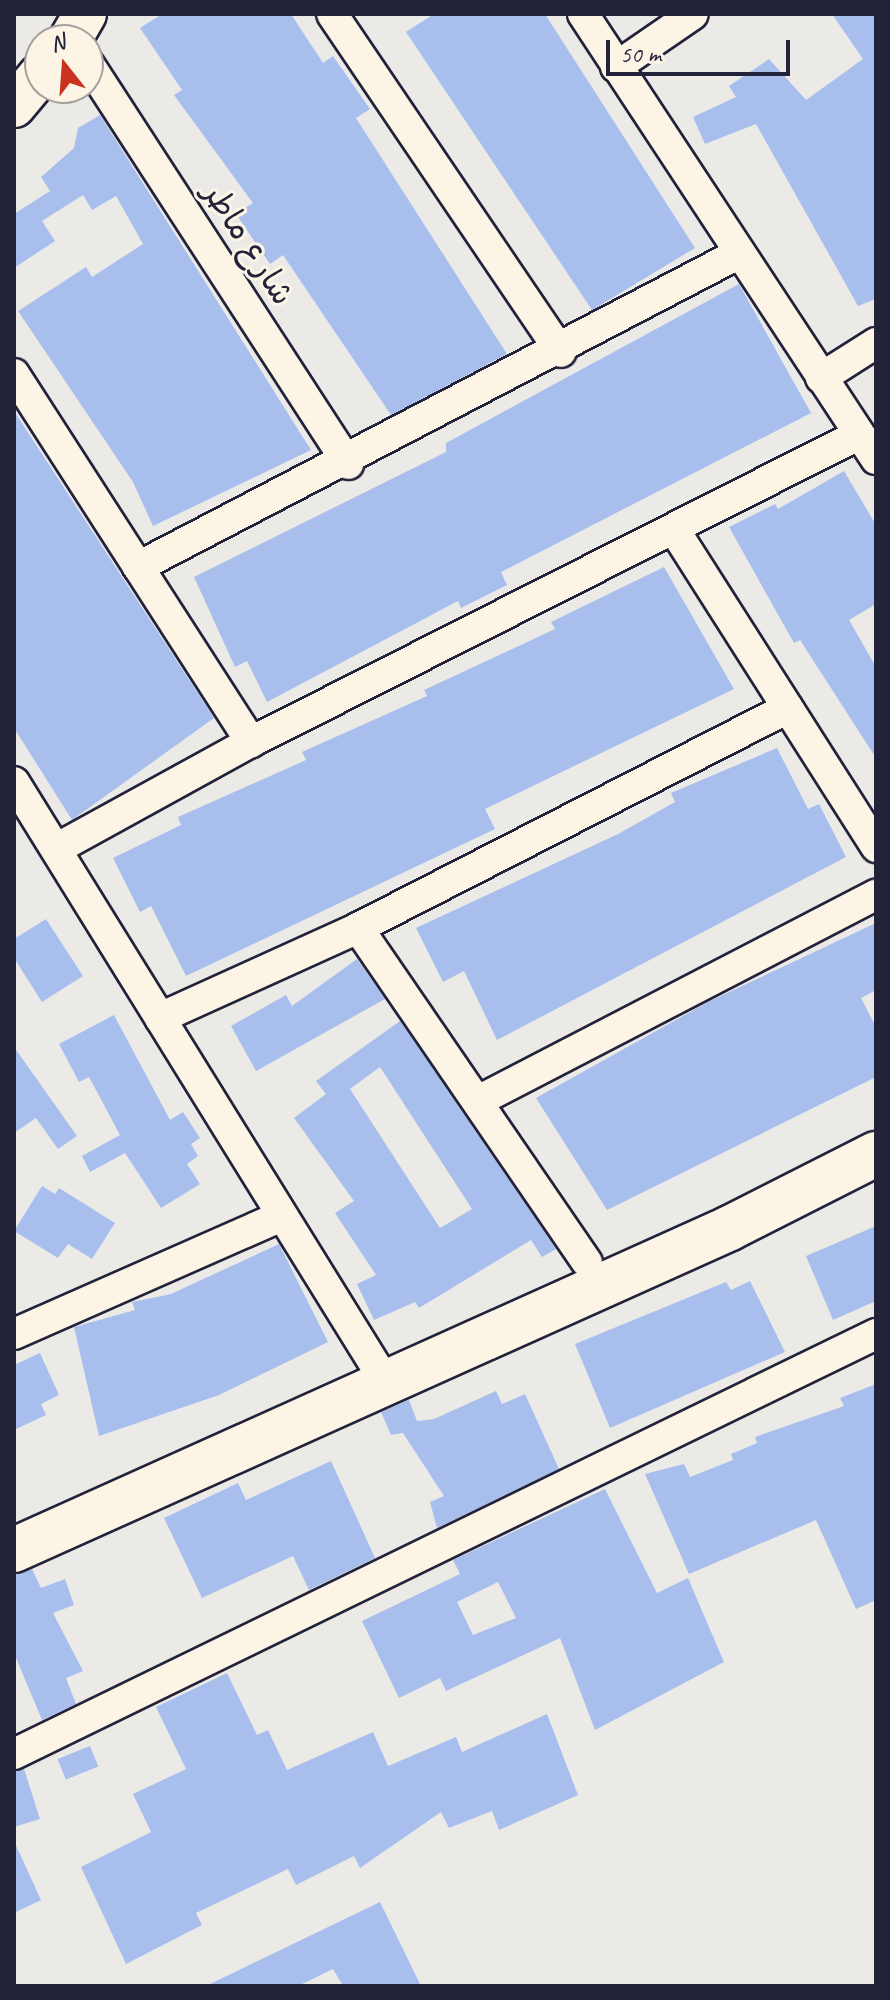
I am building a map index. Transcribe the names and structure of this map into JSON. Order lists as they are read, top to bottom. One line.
{"streets":{"street":["شارع ماطر"]},"scale_bar":"50 m","north":"top"}
